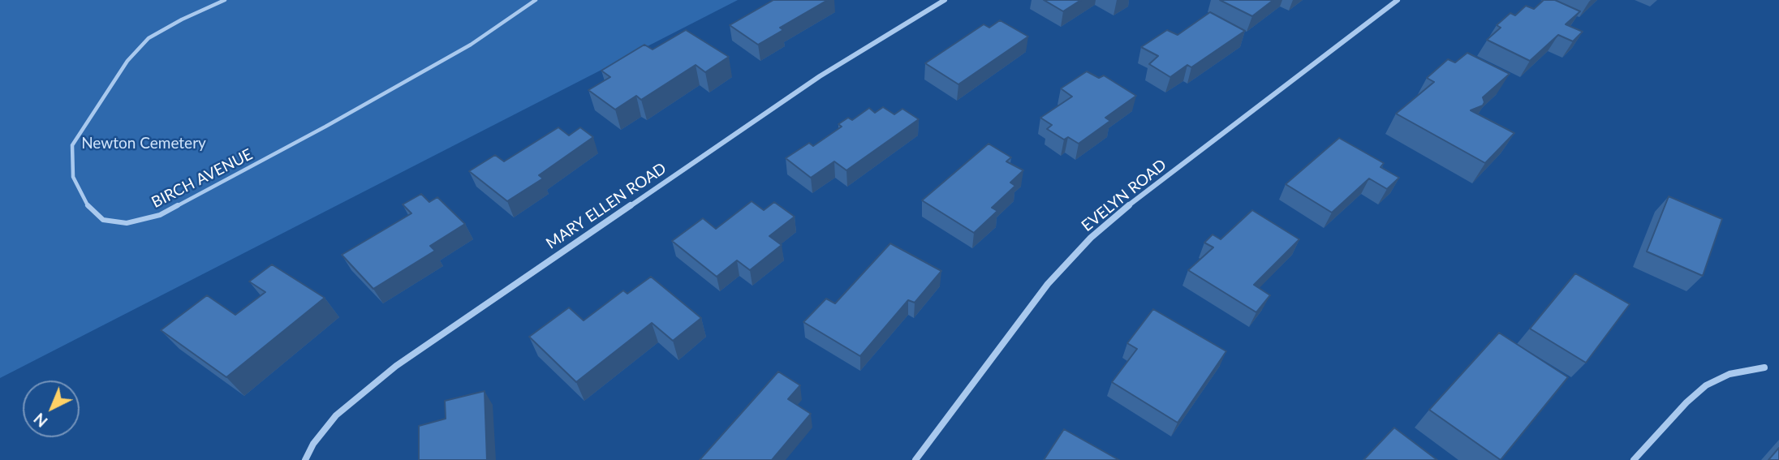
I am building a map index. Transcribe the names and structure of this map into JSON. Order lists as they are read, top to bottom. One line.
{"streets":{"street":["EVELYN ROAD","MARY ELLEN ROAD"],"lane":["BIRCH AVENUE"]},"parks":["Newton Cemetery"],"north":"bottom left"}
